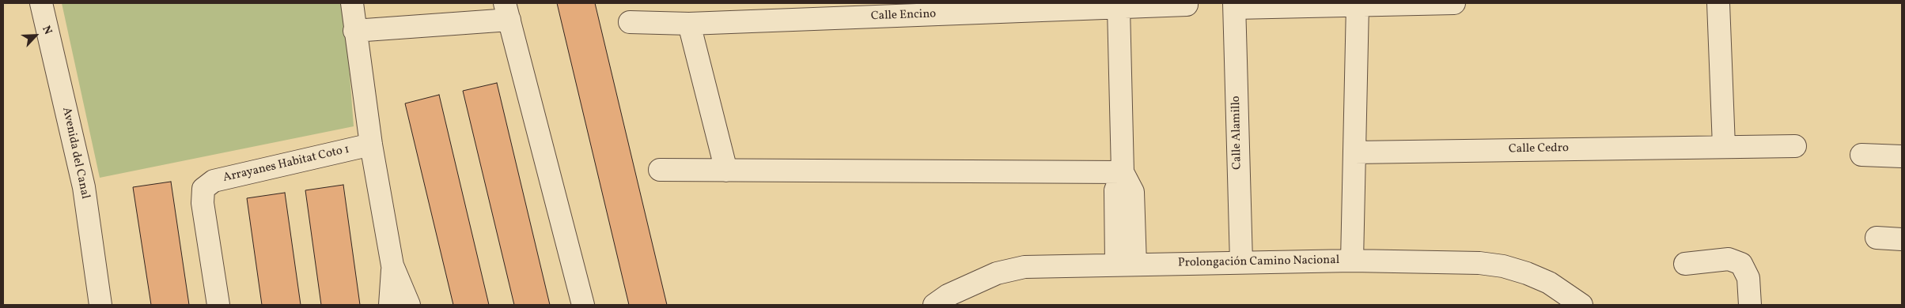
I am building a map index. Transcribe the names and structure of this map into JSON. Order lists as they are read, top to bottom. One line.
{"streets":{"street":["Calle Encino","Calle Alamillo","Calle Cedro","Avenida del Canal","Arrayanes Habitat Coto 1","Prolongación Camino Nacional"]},"crossings":[["Calle Alamillo","Prolongación Camino Nacional"]],"north":"top right"}
